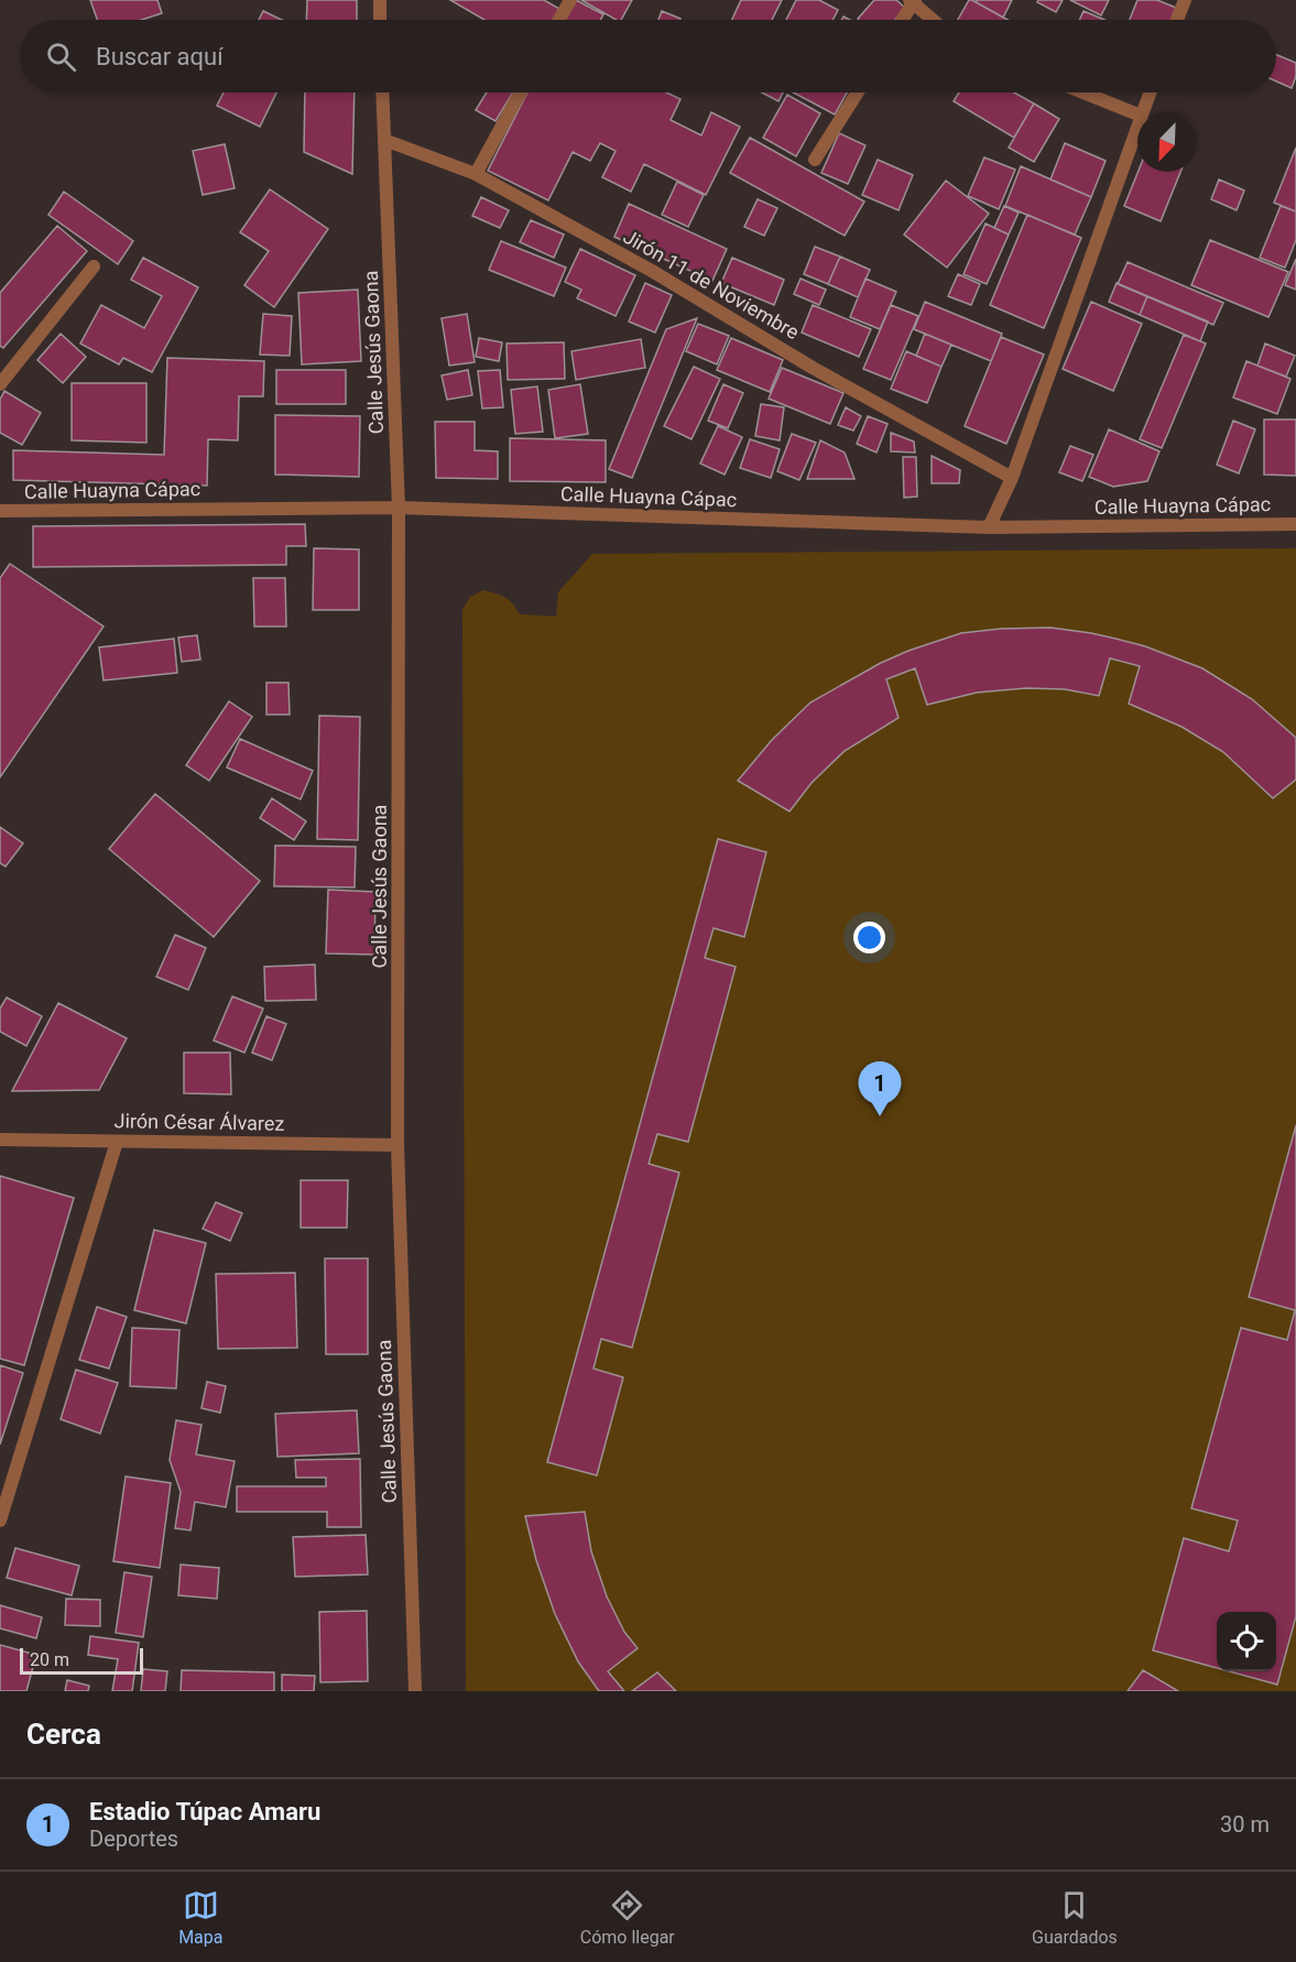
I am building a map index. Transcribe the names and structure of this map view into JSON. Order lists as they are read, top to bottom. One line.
{"streets":{"street":["Jirón 11 de Noviembre","Calle Jesús Gaona","Calle Huayna Cápac","Jirón César Álvarez"]},"crossings":[["Jirón 11 de Noviembre","Calle Jesús Gaona"],["Calle Jesús Gaona","Calle Huayna Cápac"],["Calle Jesús Gaona","Jirón César Álvarez"]],"scale_bar":"20 m","north":"bottom left","page":{"search":"Buscar aquí","pins":"1","scale":"20 m","heading":"Cerca","list":[{"mark":"1","name":"Estadio Túpac Amaru","note":"Deportes","value":"30 m"}],"nav":["Mapa","Cómo llegar","Guardados"]}}
